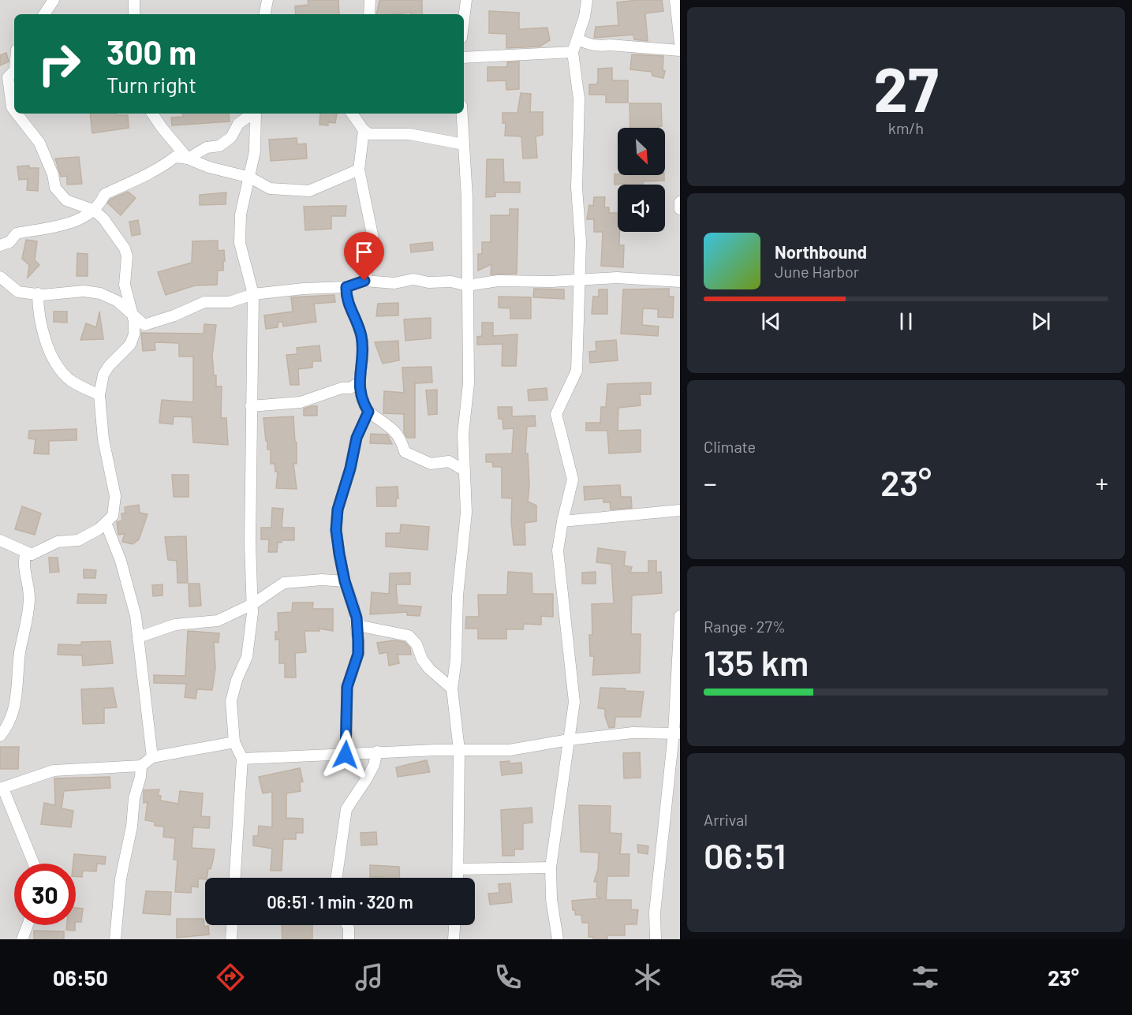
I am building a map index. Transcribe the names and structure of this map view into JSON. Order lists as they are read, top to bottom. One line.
{"north":"bottom right","page":{"tile":[["27","km/h"],"Climate",["Range · 27%","135 km"],["Arrival","06:51"]],"turn":["300 m","Turn right"],"song":["Northbound","June Harbor"],"heat":["−","23°","+"],"limit":"30","trip":"06:51 · 1 min · 320 m","tabs":["06:50","23°"]}}
